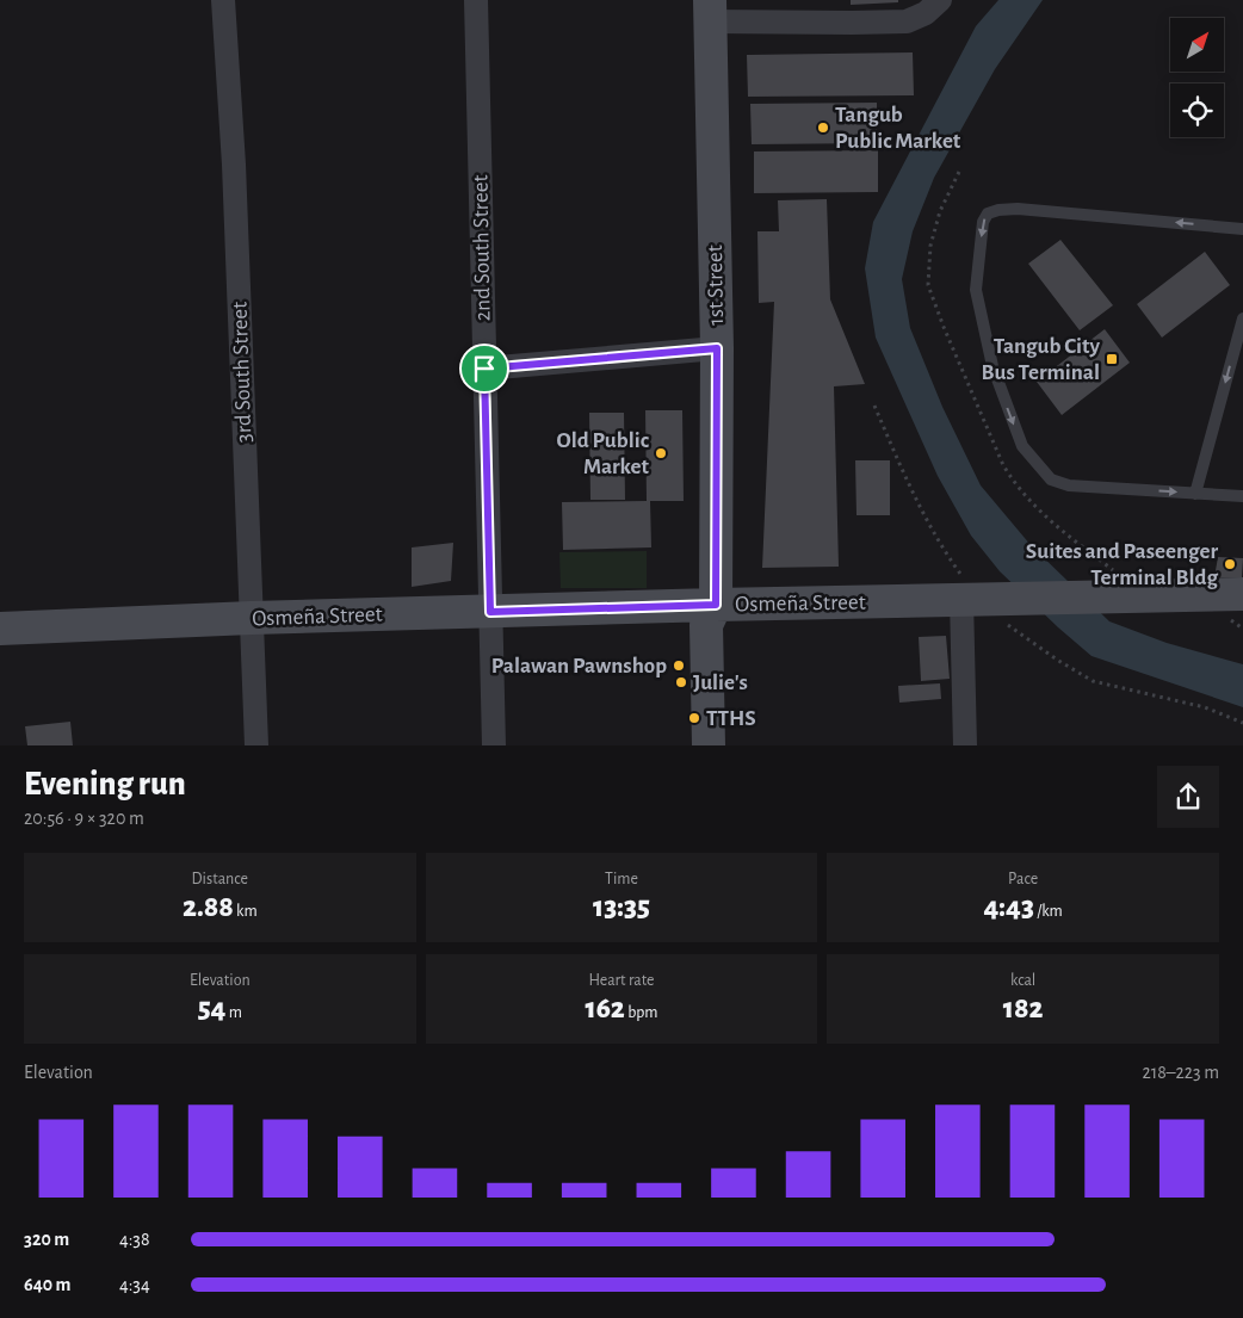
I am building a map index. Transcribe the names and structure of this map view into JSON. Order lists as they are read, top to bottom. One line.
{"streets":{"main road":["1st Street","Osmeña Street"],"street":["2nd South Street","3rd South Street"]},"crossings":[["2nd South Street","Osmeña Street"],["1st Street","Osmeña Street"],["3rd South Street","Osmeña Street"]],"places":{"other":["Tangub Public Market","Old Public Market","Suites and Paseenger Terminal Bldg","Palawan Pawnshop","Julie's","TTHS"],"transit":["Tangub City Bus Terminal"]},"north":"top right","page":{"heading":["Evening run","20:56 · 9 × 320 m"],"stats":[["Distance","2.88 km"],["Time","13:35"],["Pace","4:43 /km"],["Elevation","54 m"],["Heart rate","162 bpm"],["kcal","182"]],"chart":["Elevation","218–223 m"],"list":[{"name":"320 m","note":"4:38"},{"name":"640 m","note":"4:34"}]}}
